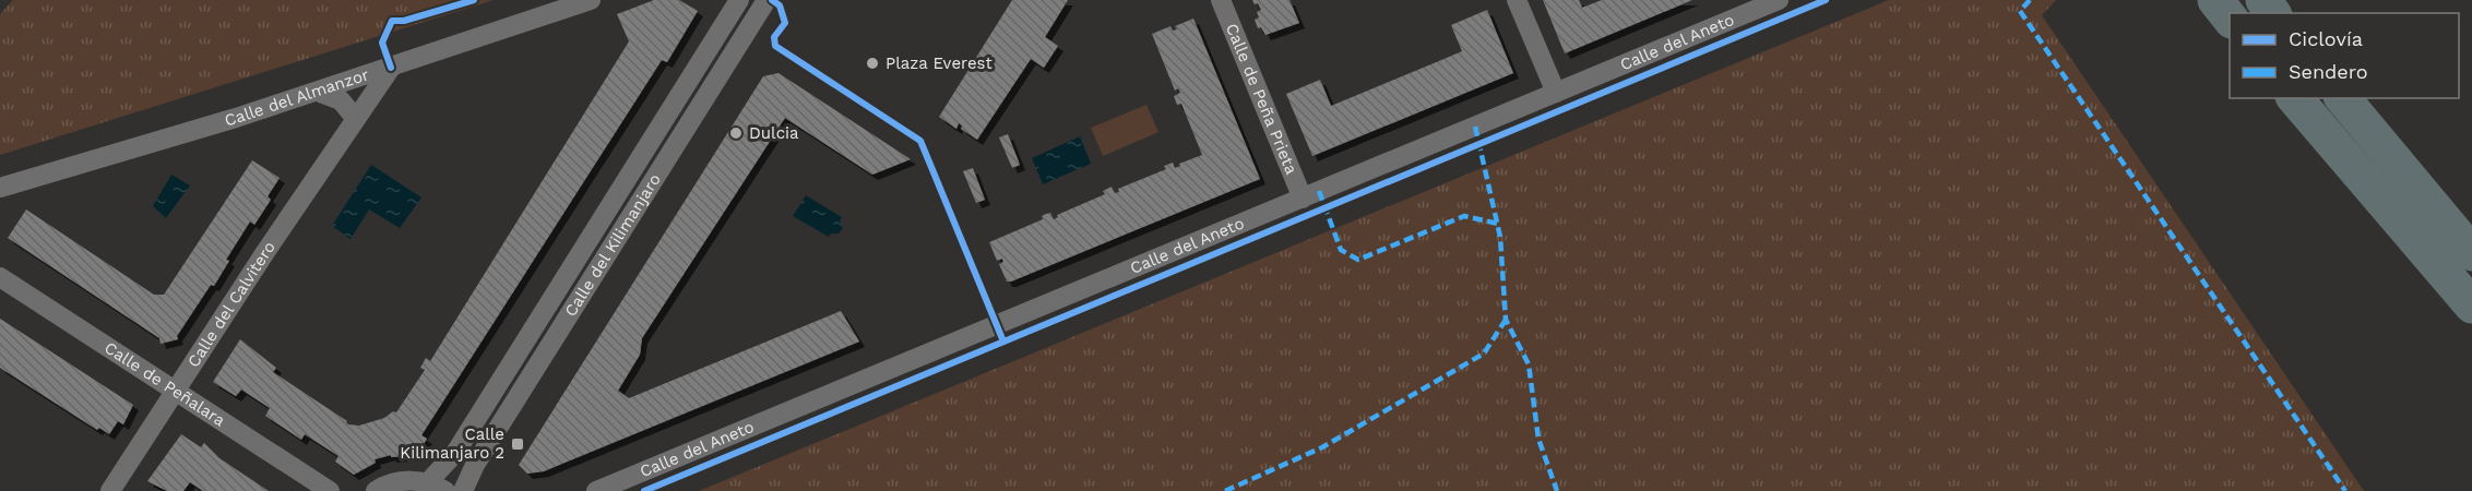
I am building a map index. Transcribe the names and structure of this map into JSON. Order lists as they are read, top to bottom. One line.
{"streets":{"street":["Calle del Aneto","Calle del Almanzor","Calle de Peña Prieta","Calle del Kilimanjaro","Calle del Calvitero","Calle de Peñalara"]},"crossings":[["Calle del Aneto","Calle de Peña Prieta"],["Calle del Almanzor","Calle del Calvitero"],["Calle del Calvitero","Calle de Peñalara"]],"places":{"other":["Plaza Everest","Dulcia"],"transit":["Calle Kilimanjaro 2"]},"legend":["Ciclovía","Sendero"]}
